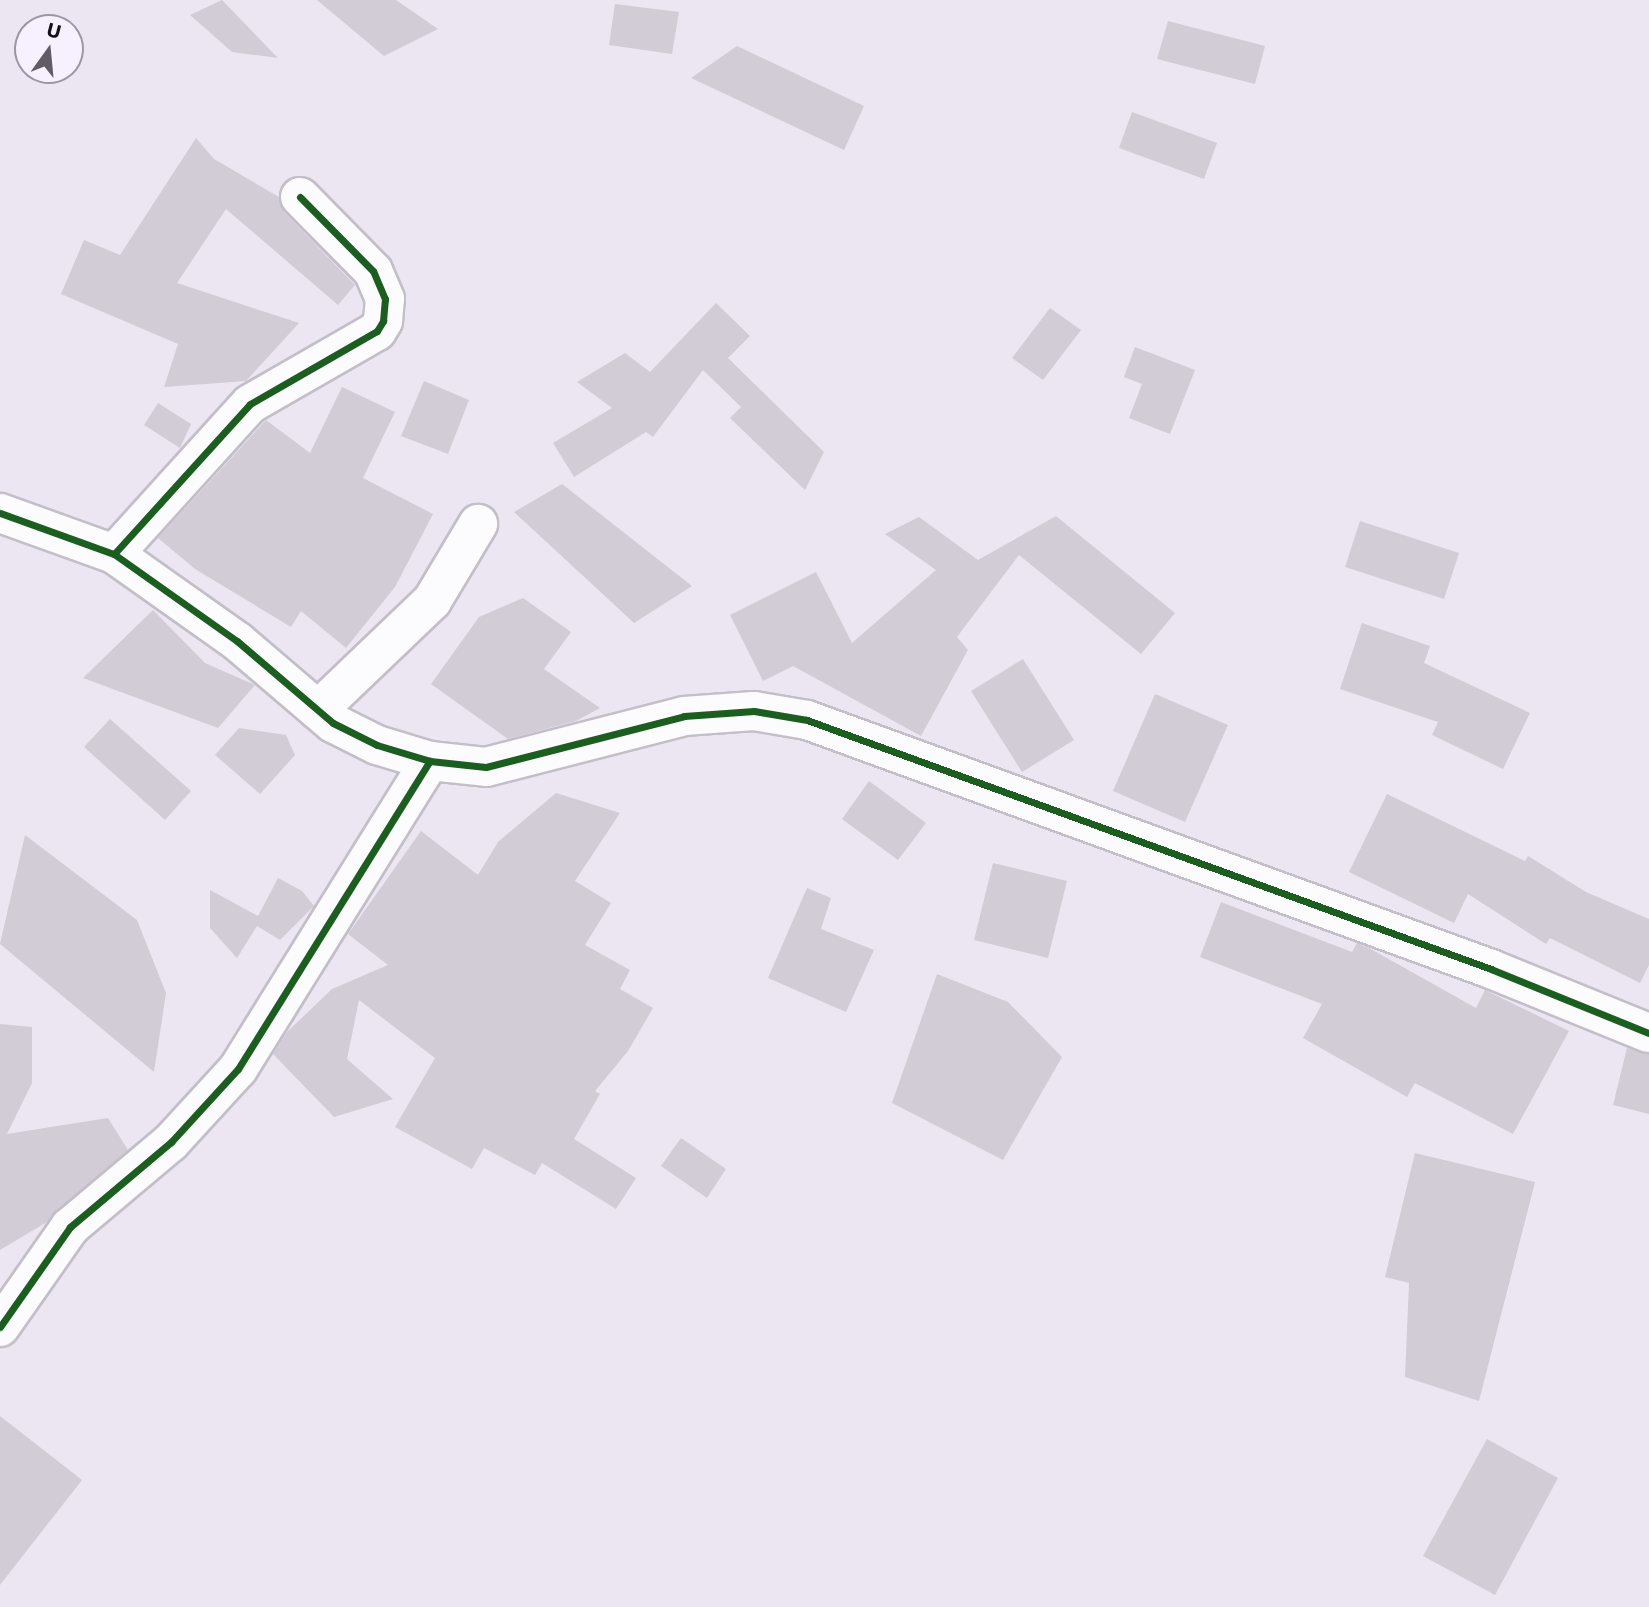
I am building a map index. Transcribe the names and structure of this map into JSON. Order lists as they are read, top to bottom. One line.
{"north":"top"}
